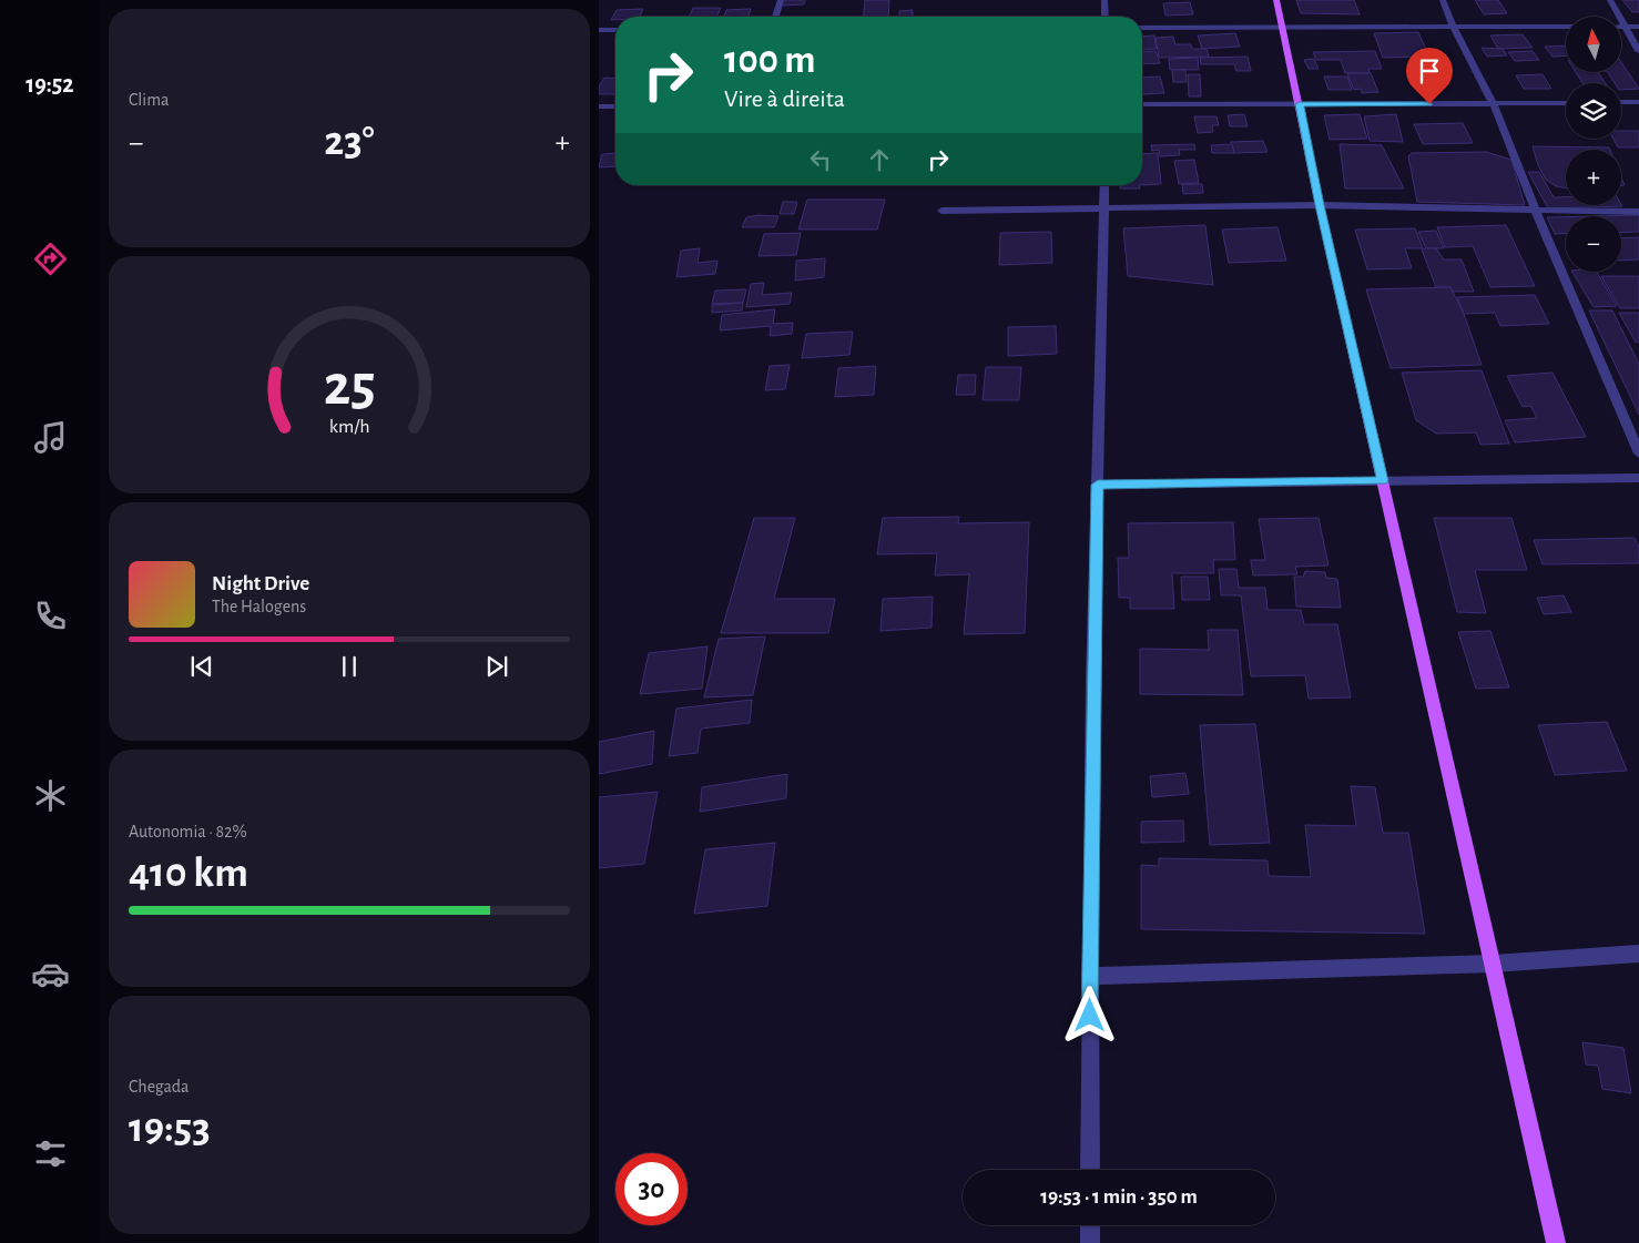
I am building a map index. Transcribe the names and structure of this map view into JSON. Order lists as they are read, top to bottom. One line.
{"north":"top","page":{"tabs":"19:52","tile":["Clima",["Autonomia · 82%","410 km"],["Chegada","19:53"]],"map_buttons":["+","−"],"turn":["100 m","Vire à direita"],"heat":["−","23°","+"],"song":["Night Drive","The Halogens"],"limit":"30","trip":"19:53 · 1 min · 350 m","gauge":["25","km/h"]}}
